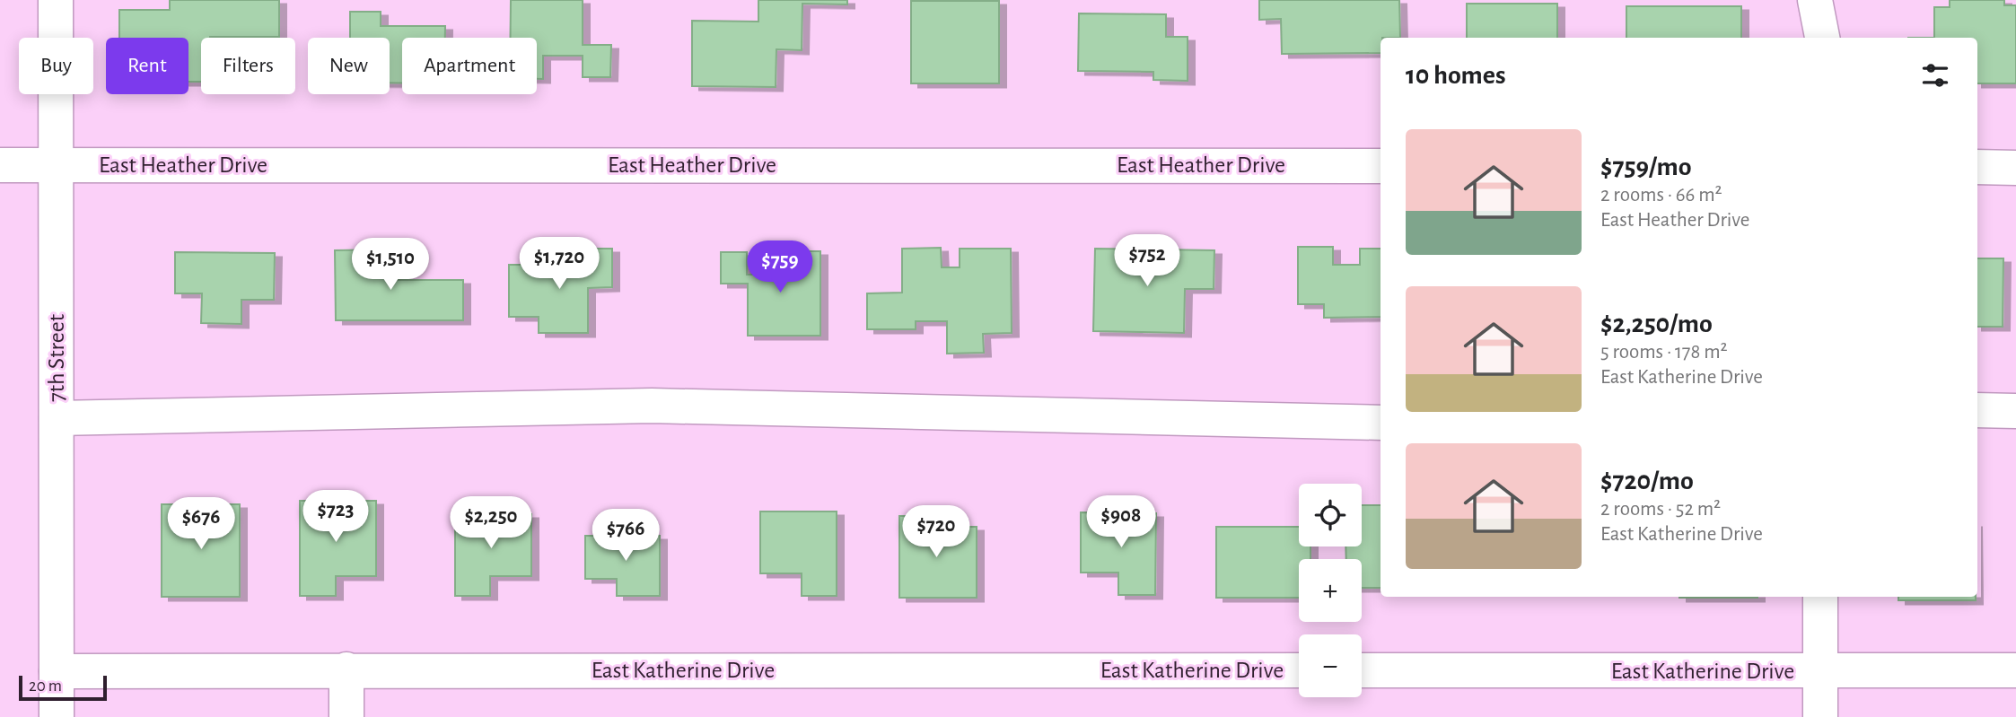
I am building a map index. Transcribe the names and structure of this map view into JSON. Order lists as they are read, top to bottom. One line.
{"streets":{"street":["East Heather Drive","7th Street","East Katherine Drive"]},"crossings":[["East Heather Drive","7th Street"],["7th Street","East Katherine Drive"]],"scale_bar":"20 m","page":{"chip":["Buy","Rent","Filters","New","Apartment"],"heading":"10 homes","list":[{"name":"$759/mo","note":"2 rooms · 66 m² · East Heather Drive"},{"name":"$2,250/mo","note":"5 rooms · 178 m² · East Katherine Drive"},{"name":"$720/mo","note":"2 rooms · 52 m² · East Katherine Drive"}],"price":["$752","$1,720","$1,510","$759","$723","$908","$2,250","$676","$720","$766"],"map_buttons":["+","−"],"scale":"20 m"}}
